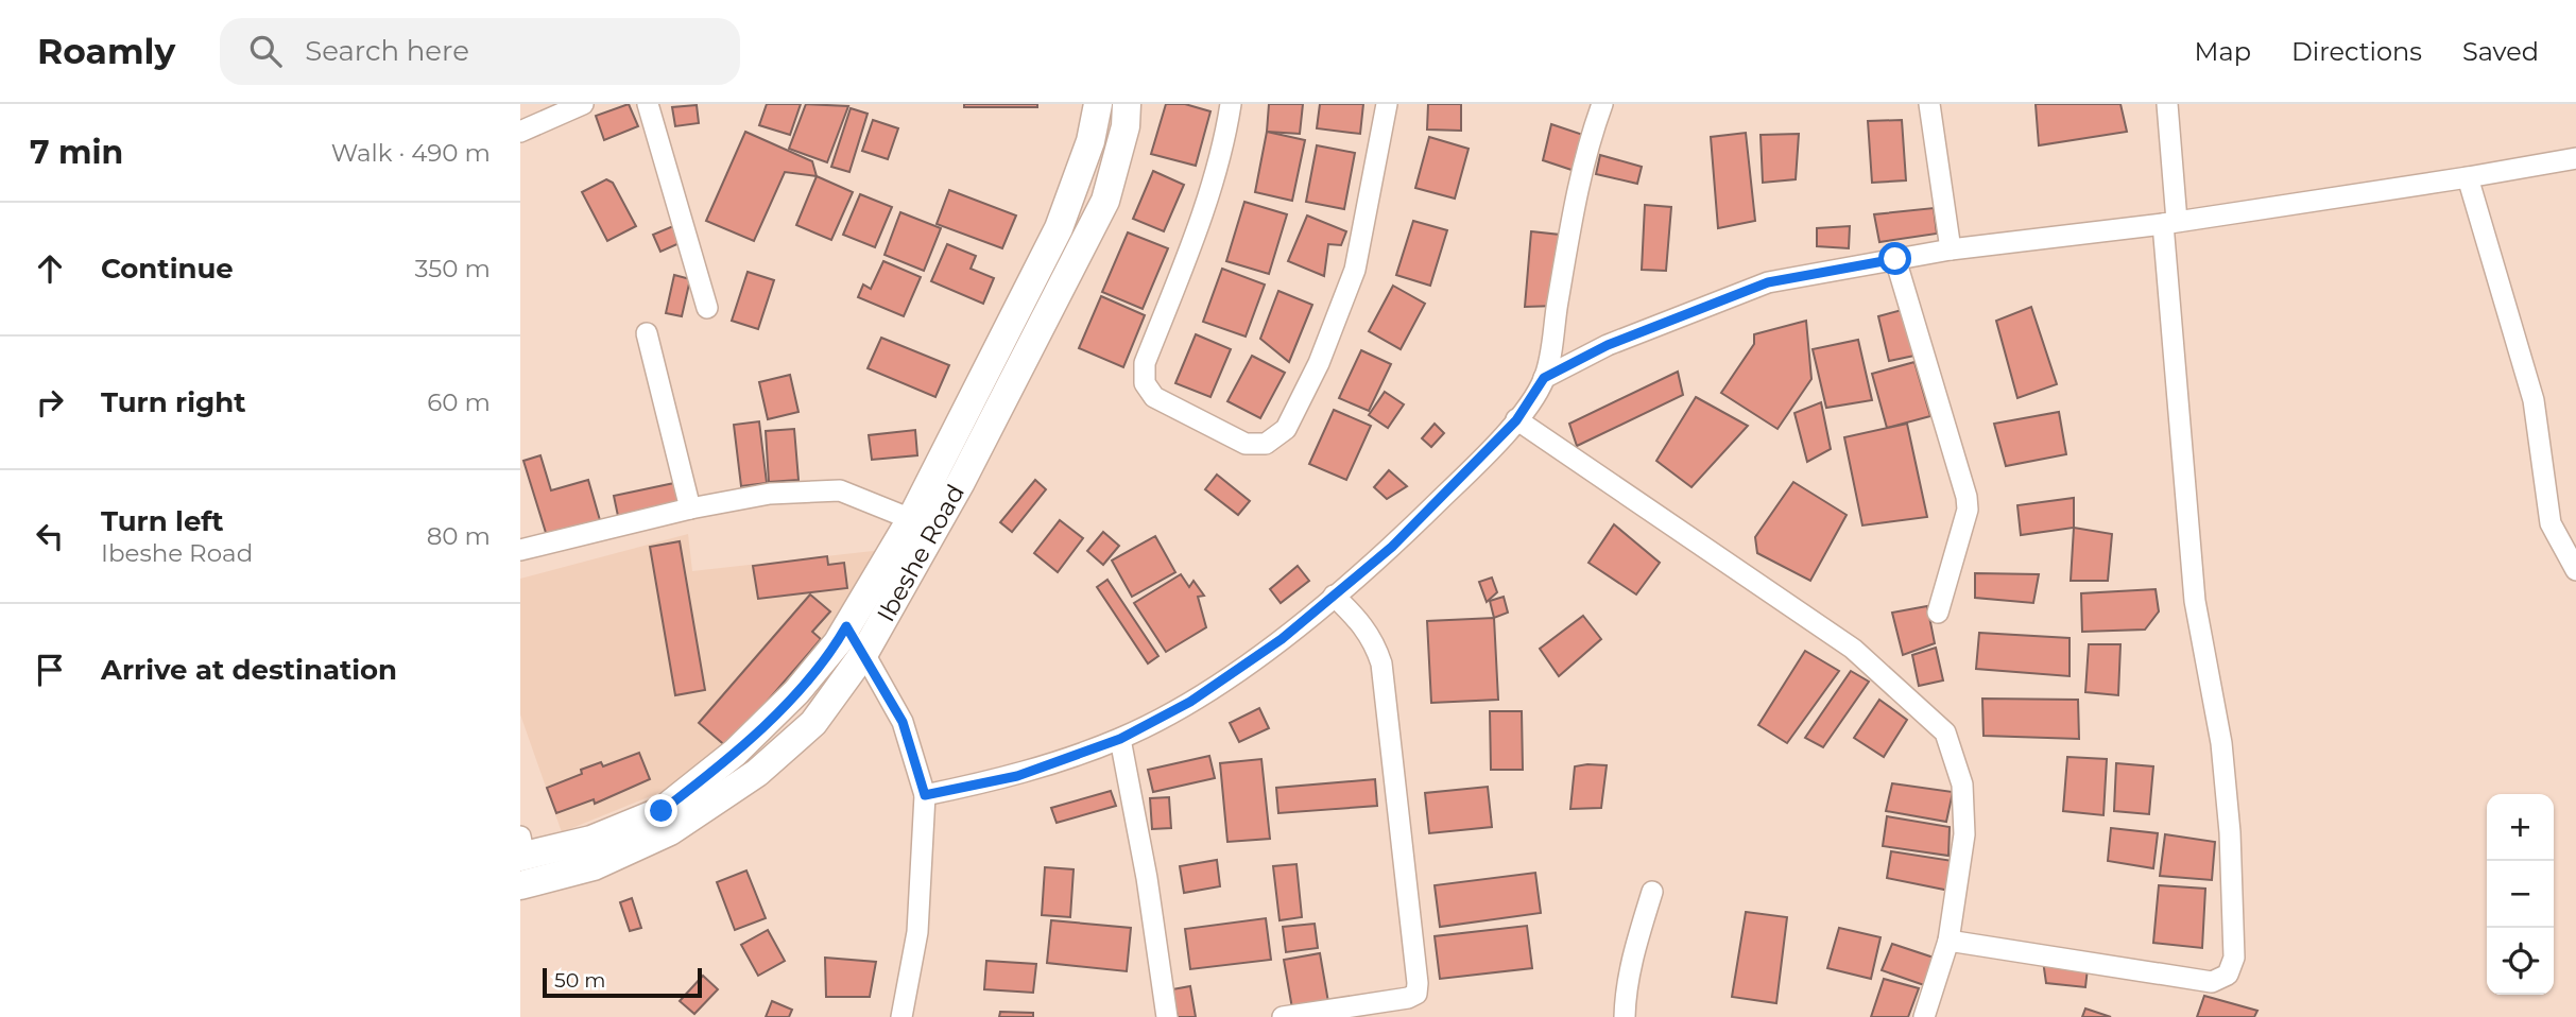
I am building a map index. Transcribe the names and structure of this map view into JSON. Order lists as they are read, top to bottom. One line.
{"streets":{"main road":["Ibeshe Road"]},"scale_bar":"50 m","page":{"header":"Roamly","search":"Search here","nav":["Map","Directions","Saved"],"heading":["7 min","Walk · 490 m"],"list":[["Continue","350 m"],["Turn right","60 m"],["Turn left","Ibeshe Road","80 m"],"Arrive at destination"],"map_buttons":["+","−"],"scale":"50 m"}}
